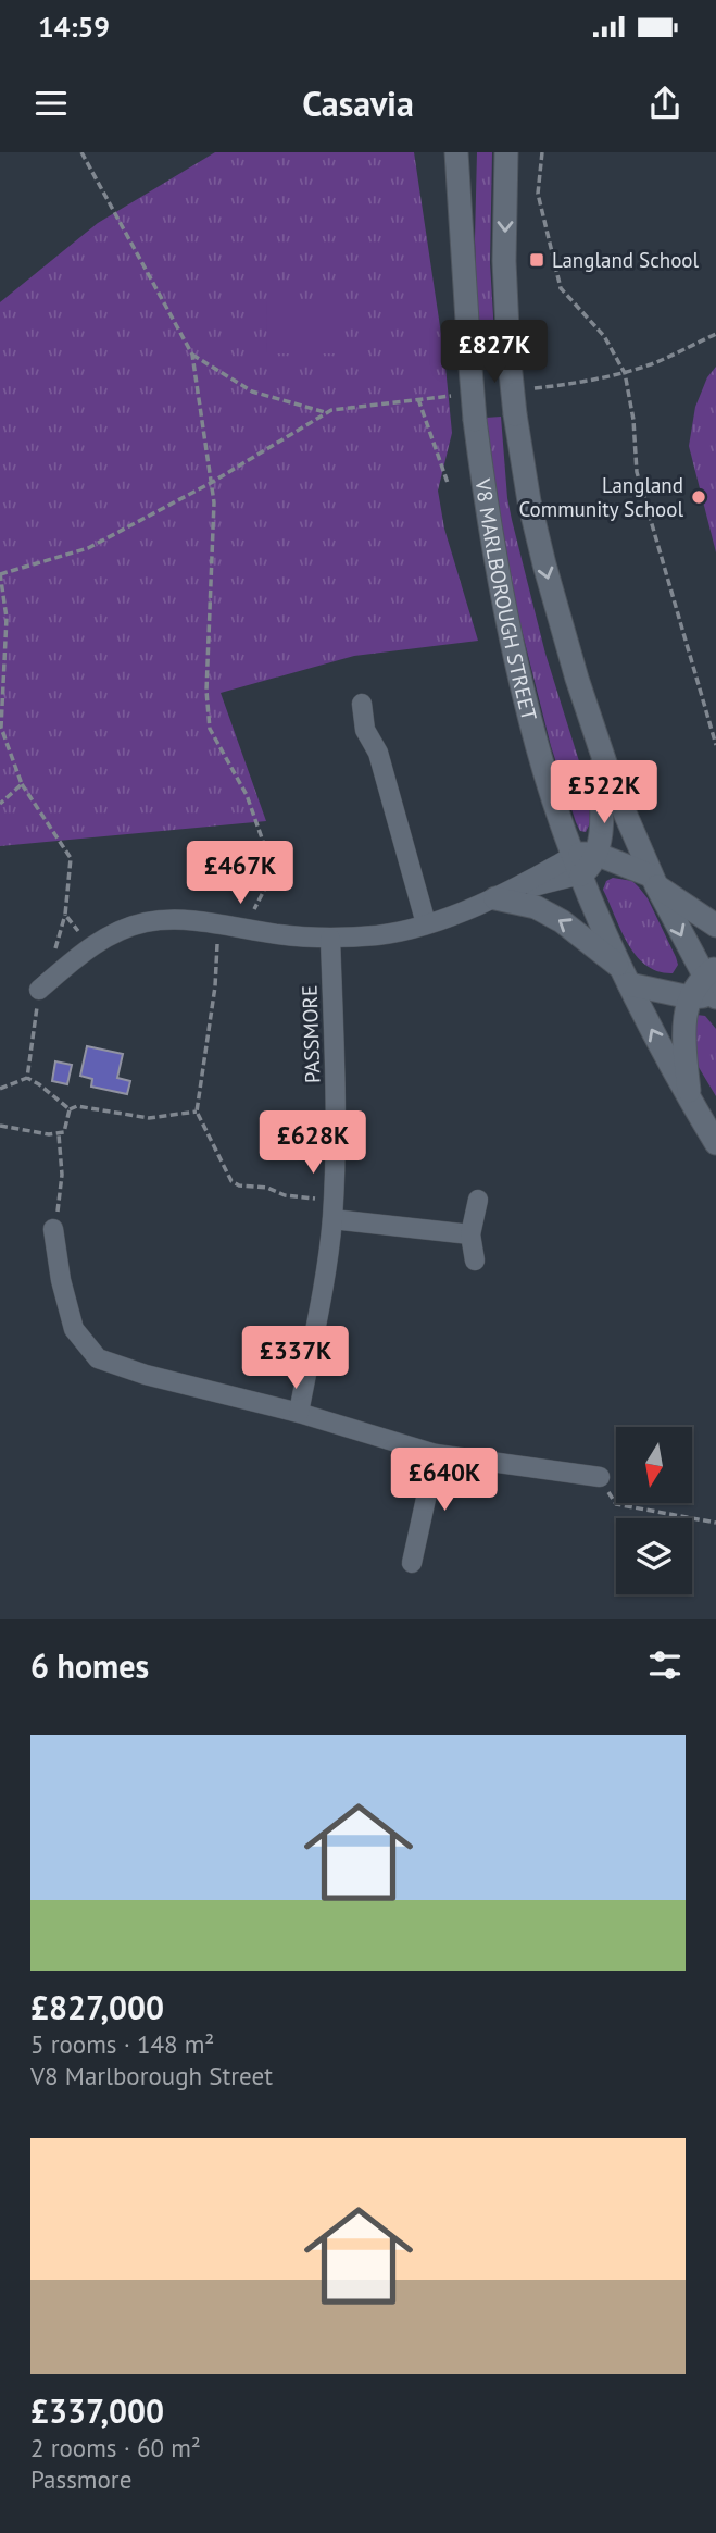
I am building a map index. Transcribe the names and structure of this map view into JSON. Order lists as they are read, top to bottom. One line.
{"streets":{"street":["V8 MARLBOROUGH STREET","PASSMORE"]},"places":{"transit":["Langland School"],"other":["Langland Community School"]},"north":"bottom","page":{"status":"14:59","header":"Casavia","price":["£827K","£522K","£467K","£628K","£337K","£640K"],"heading":"6 homes","list":[{"name":"£827,000","note":"5 rooms · 148 m² · V8 Marlborough Street"},{"name":"£337,000","note":"2 rooms · 60 m² · Passmore"}]}}
